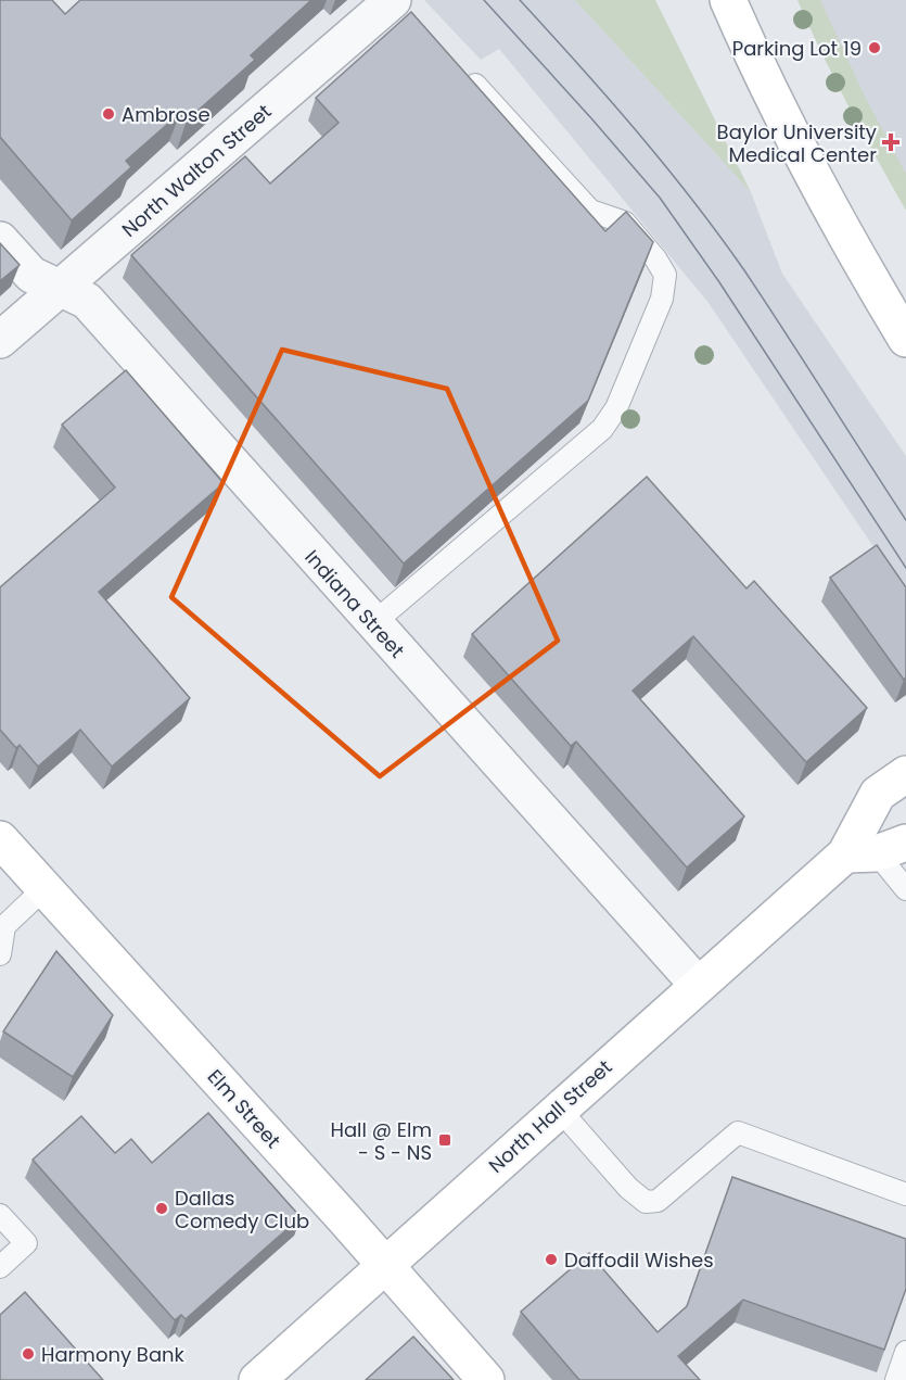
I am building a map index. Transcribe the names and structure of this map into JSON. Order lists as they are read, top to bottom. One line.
{"streets":{"street":["North Walton Street","Indiana Street","Elm Street","North Hall Street"]},"crossings":[["North Walton Street","Indiana Street"],["Indiana Street","North Hall Street"],["Elm Street","North Hall Street"]],"places":{"other":["Parking Lot 19","Ambrose","Dallas Comedy Club","Daffodil Wishes","Harmony Bank"],"health":["Baylor University Medical Center"],"transit":["Hall @ Elm - S - NS"]}}
